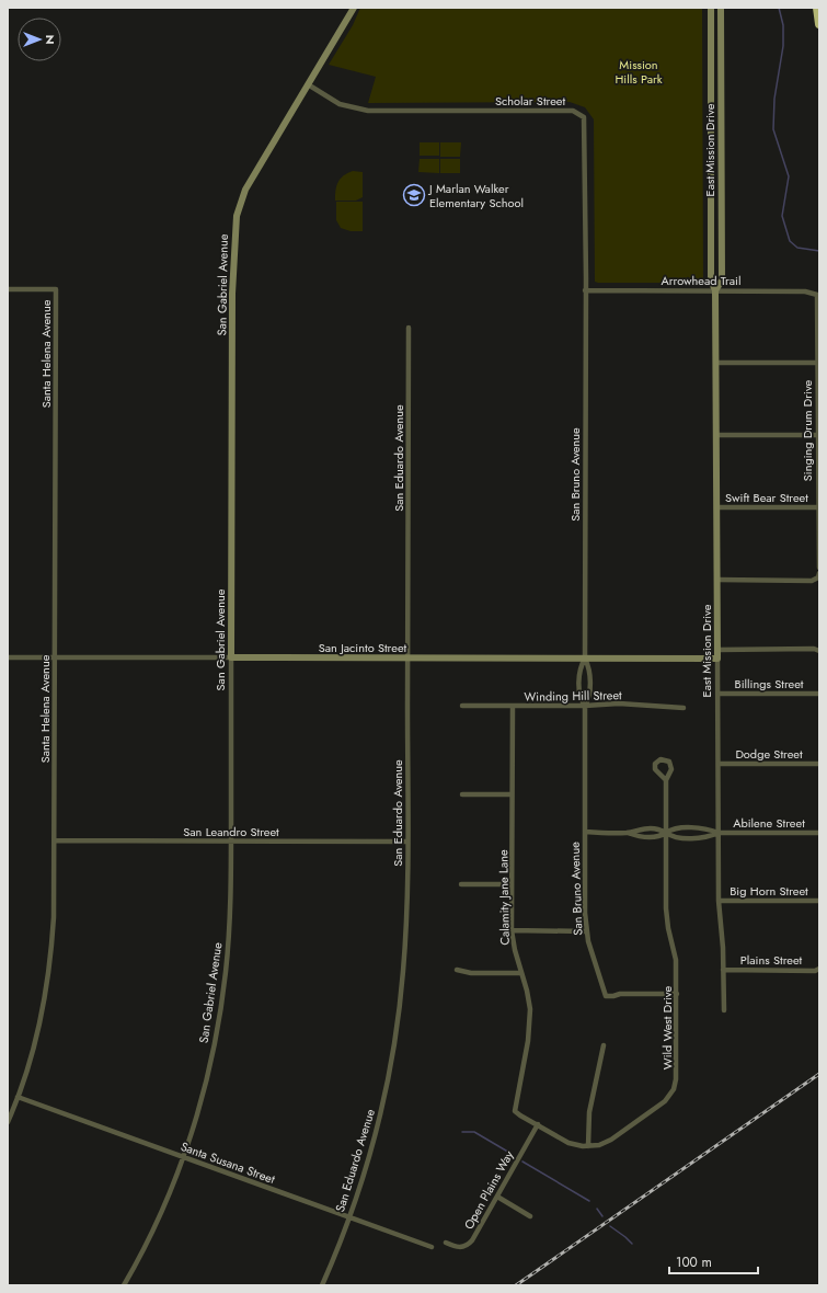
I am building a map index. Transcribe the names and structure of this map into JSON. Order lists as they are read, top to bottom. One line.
{"streets":{"street":["Scholar Street","East Mission Drive","Arrowhead Trail","San Gabriel Avenue","Santa Helena Avenue","Singing Drum Drive","San Eduardo Avenue","San Bruno Avenue","Swift Bear Street","San Jacinto Street","Billings Street","Winding Hill Street","Dodge Street","Abilene Street","San Leandro Street","Big Horn Street","Calamity Jane Lane","Plains Street","Wild West Drive","Santa Susana Street","Open Plains Way"]},"crossings":[["Scholar Street","Arrowhead Trail"],["Scholar Street","San Gabriel Avenue"],["Scholar Street","San Bruno Avenue"],["East Mission Drive","Arrowhead Trail"],["East Mission Drive","Swift Bear Street"],["East Mission Drive","San Jacinto Street"],["East Mission Drive","Billings Street"],["East Mission Drive","Dodge Street"],["East Mission Drive","Abilene Street"],["East Mission Drive","Big Horn Street"],["East Mission Drive","Plains Street"],["Arrowhead Trail","Singing Drum Drive"],["Arrowhead Trail","San Bruno Avenue"],["San Gabriel Avenue","San Jacinto Street"],["San Gabriel Avenue","San Leandro Street"],["San Gabriel Avenue","Santa Susana Street"],["Santa Helena Avenue","San Jacinto Street"],["Santa Helena Avenue","San Leandro Street"],["Santa Helena Avenue","Santa Susana Street"],["Singing Drum Drive","Swift Bear Street"],["San Eduardo Avenue","San Jacinto Street"],["San Eduardo Avenue","San Leandro Street"],["San Eduardo Avenue","Santa Susana Street"],["San Bruno Avenue","San Jacinto Street"],["San Bruno Avenue","Winding Hill Street"],["San Bruno Avenue","Abilene Street"],["San Bruno Avenue","Wild West Drive"],["Winding Hill Street","Calamity Jane Lane"],["Abilene Street","Wild West Drive"],["Calamity Jane Lane","Wild West Drive"],["Wild West Drive","Open Plains Way"]],"parks":["Mission Hills Park"],"places":{"school or university":["J Marlan Walker Elementary School"]},"scale_bar":"100 m","north":"right"}
